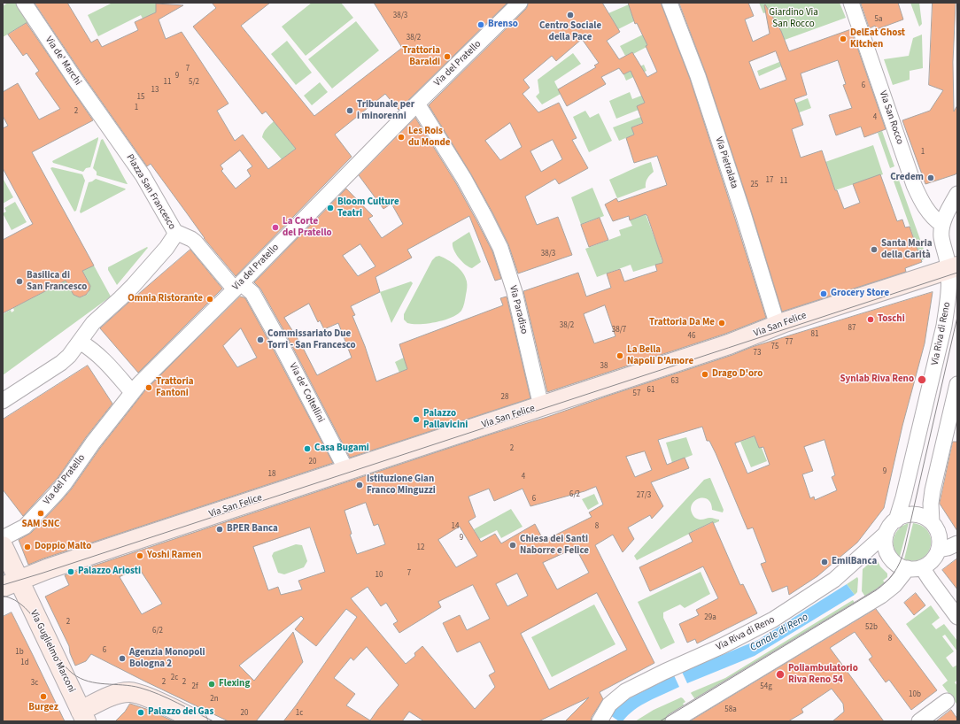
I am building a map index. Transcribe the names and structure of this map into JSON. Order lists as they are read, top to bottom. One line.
{"streets":{"street":["Via de' Marchi","Via del Pratello","Via San Rocco","Via Pietralata","Piazza San Francesco","Via Paradiso","Via San Felice","Via Riva di Reno","Via de' Coltellini","Via Guglielmo Marconi"]},"crossings":[["Via de' Marchi","Piazza San Francesco"],["Via del Pratello","Via Paradiso"],["Via del Pratello","Via de' Coltellini"],["Via San Rocco","Via Riva di Reno"],["Via Pietralata","Via San Felice"],["Piazza San Francesco","Via de' Coltellini"],["Via Paradiso","Via San Felice"],["Via San Felice","Via Riva di Reno"],["Via San Felice","Via de' Coltellini"],["Via San Felice","Via Guglielmo Marconi"]],"water":["Canale di Reno"],"parks":["Giardino Via San Rocco"],"places":["Centro Sociale della Pace","Brenso","DelEat Ghost Kitchen","Trattoria Baraldi","Tribunale per i minorenni","Les Rois du Monde","Credem","Bloom Culture Teatri","La Corte del Pratello","Santa Maria della Carità","Basilica di San Francesco","Grocery Store","Omnia Ristorante","Toschi","Trattoria Da Me","Commissariato Due Torri - San Francesco","La Bella Napoli D'Amore","Drago D'oro","Synlab Riva Reno","Trattoria Fantoni","Palazzo Pallavicini","Casa Bugami","Istituzione Gian Franco Minguzzi","SAM SNC","BPER Banca","Chiesa dei Santi Naborre e Felice","Doppio Malto","Yoshi Ramen","EmilBanca","Palazzo Ariosti","Agenzia Monopoli Bologna 2","Poliambulatorio Riva Reno 54","Flexing","Burgez","Palazzo del Gas"],"house_numbers":["38/3","5a","38/2","7","9","11","5/2","6","13","15","1","2","4","1","17","11","25","38/3","38/2","87","38/7","81","46","77","75","73","38","63","61","57","28","2","20","9","18","4","6/2","27/3","6","14","8","9","12","7","10","29a","2","52b","6/2","8","6","1b","1d","2c","2","2","3c","2f","54g","10b","2n","58a","20","1c"]}
